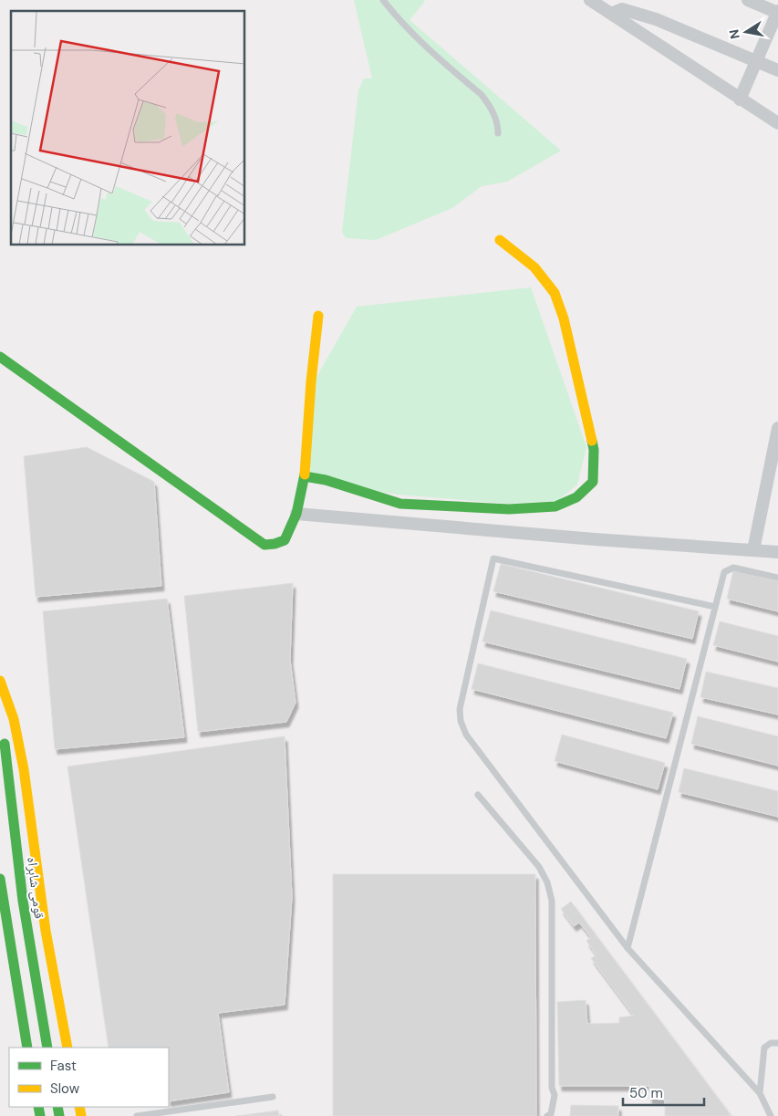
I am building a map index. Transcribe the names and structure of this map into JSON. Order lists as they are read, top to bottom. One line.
{"streets":{"main road":["قومی شاہراہ"]},"legend":["Fast","Slow"],"scale_bar":"50 m","north":"left"}
